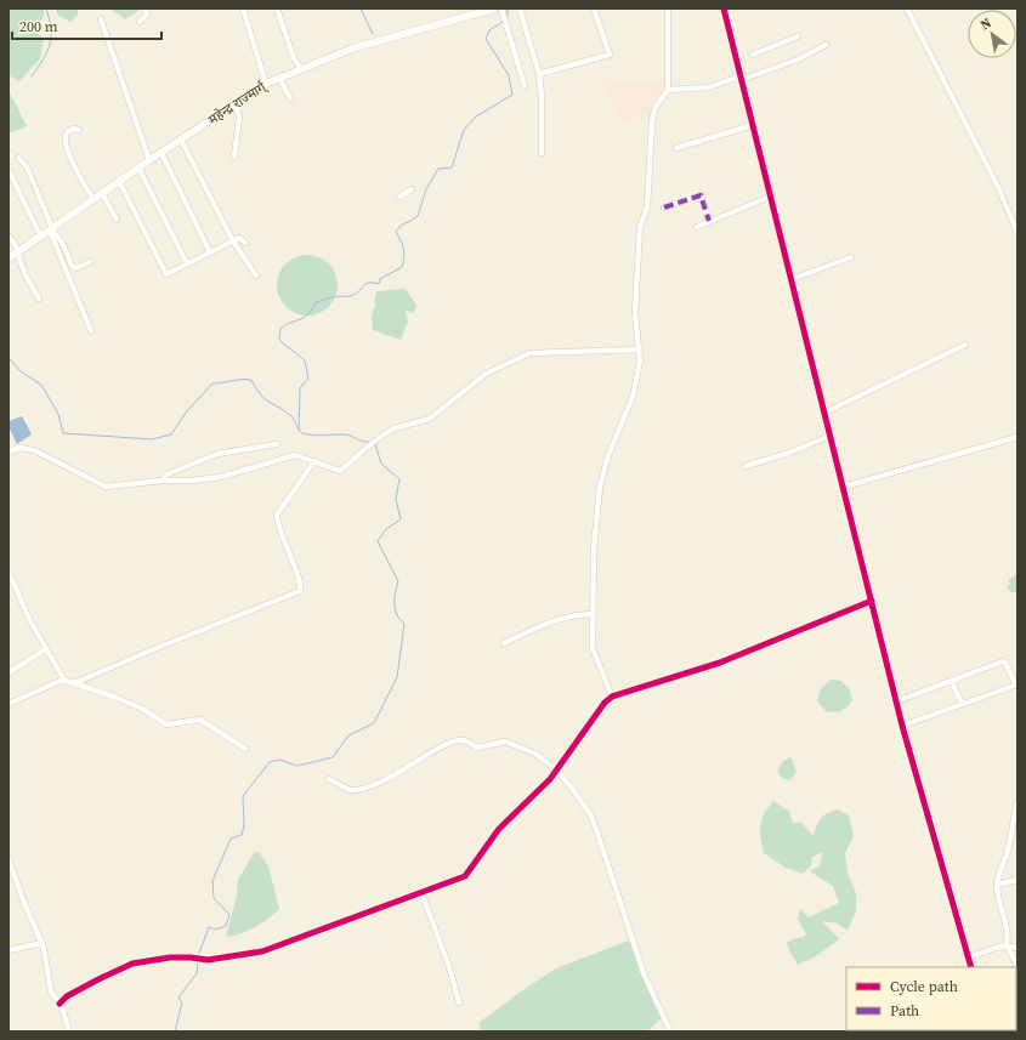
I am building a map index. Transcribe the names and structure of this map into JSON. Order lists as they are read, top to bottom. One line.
{"streets":{"highway":["महेन्द्र राज्मार्ग्"]},"legend":["Cycle path","Path"],"scale_bar":"200 m","north":"top left"}
